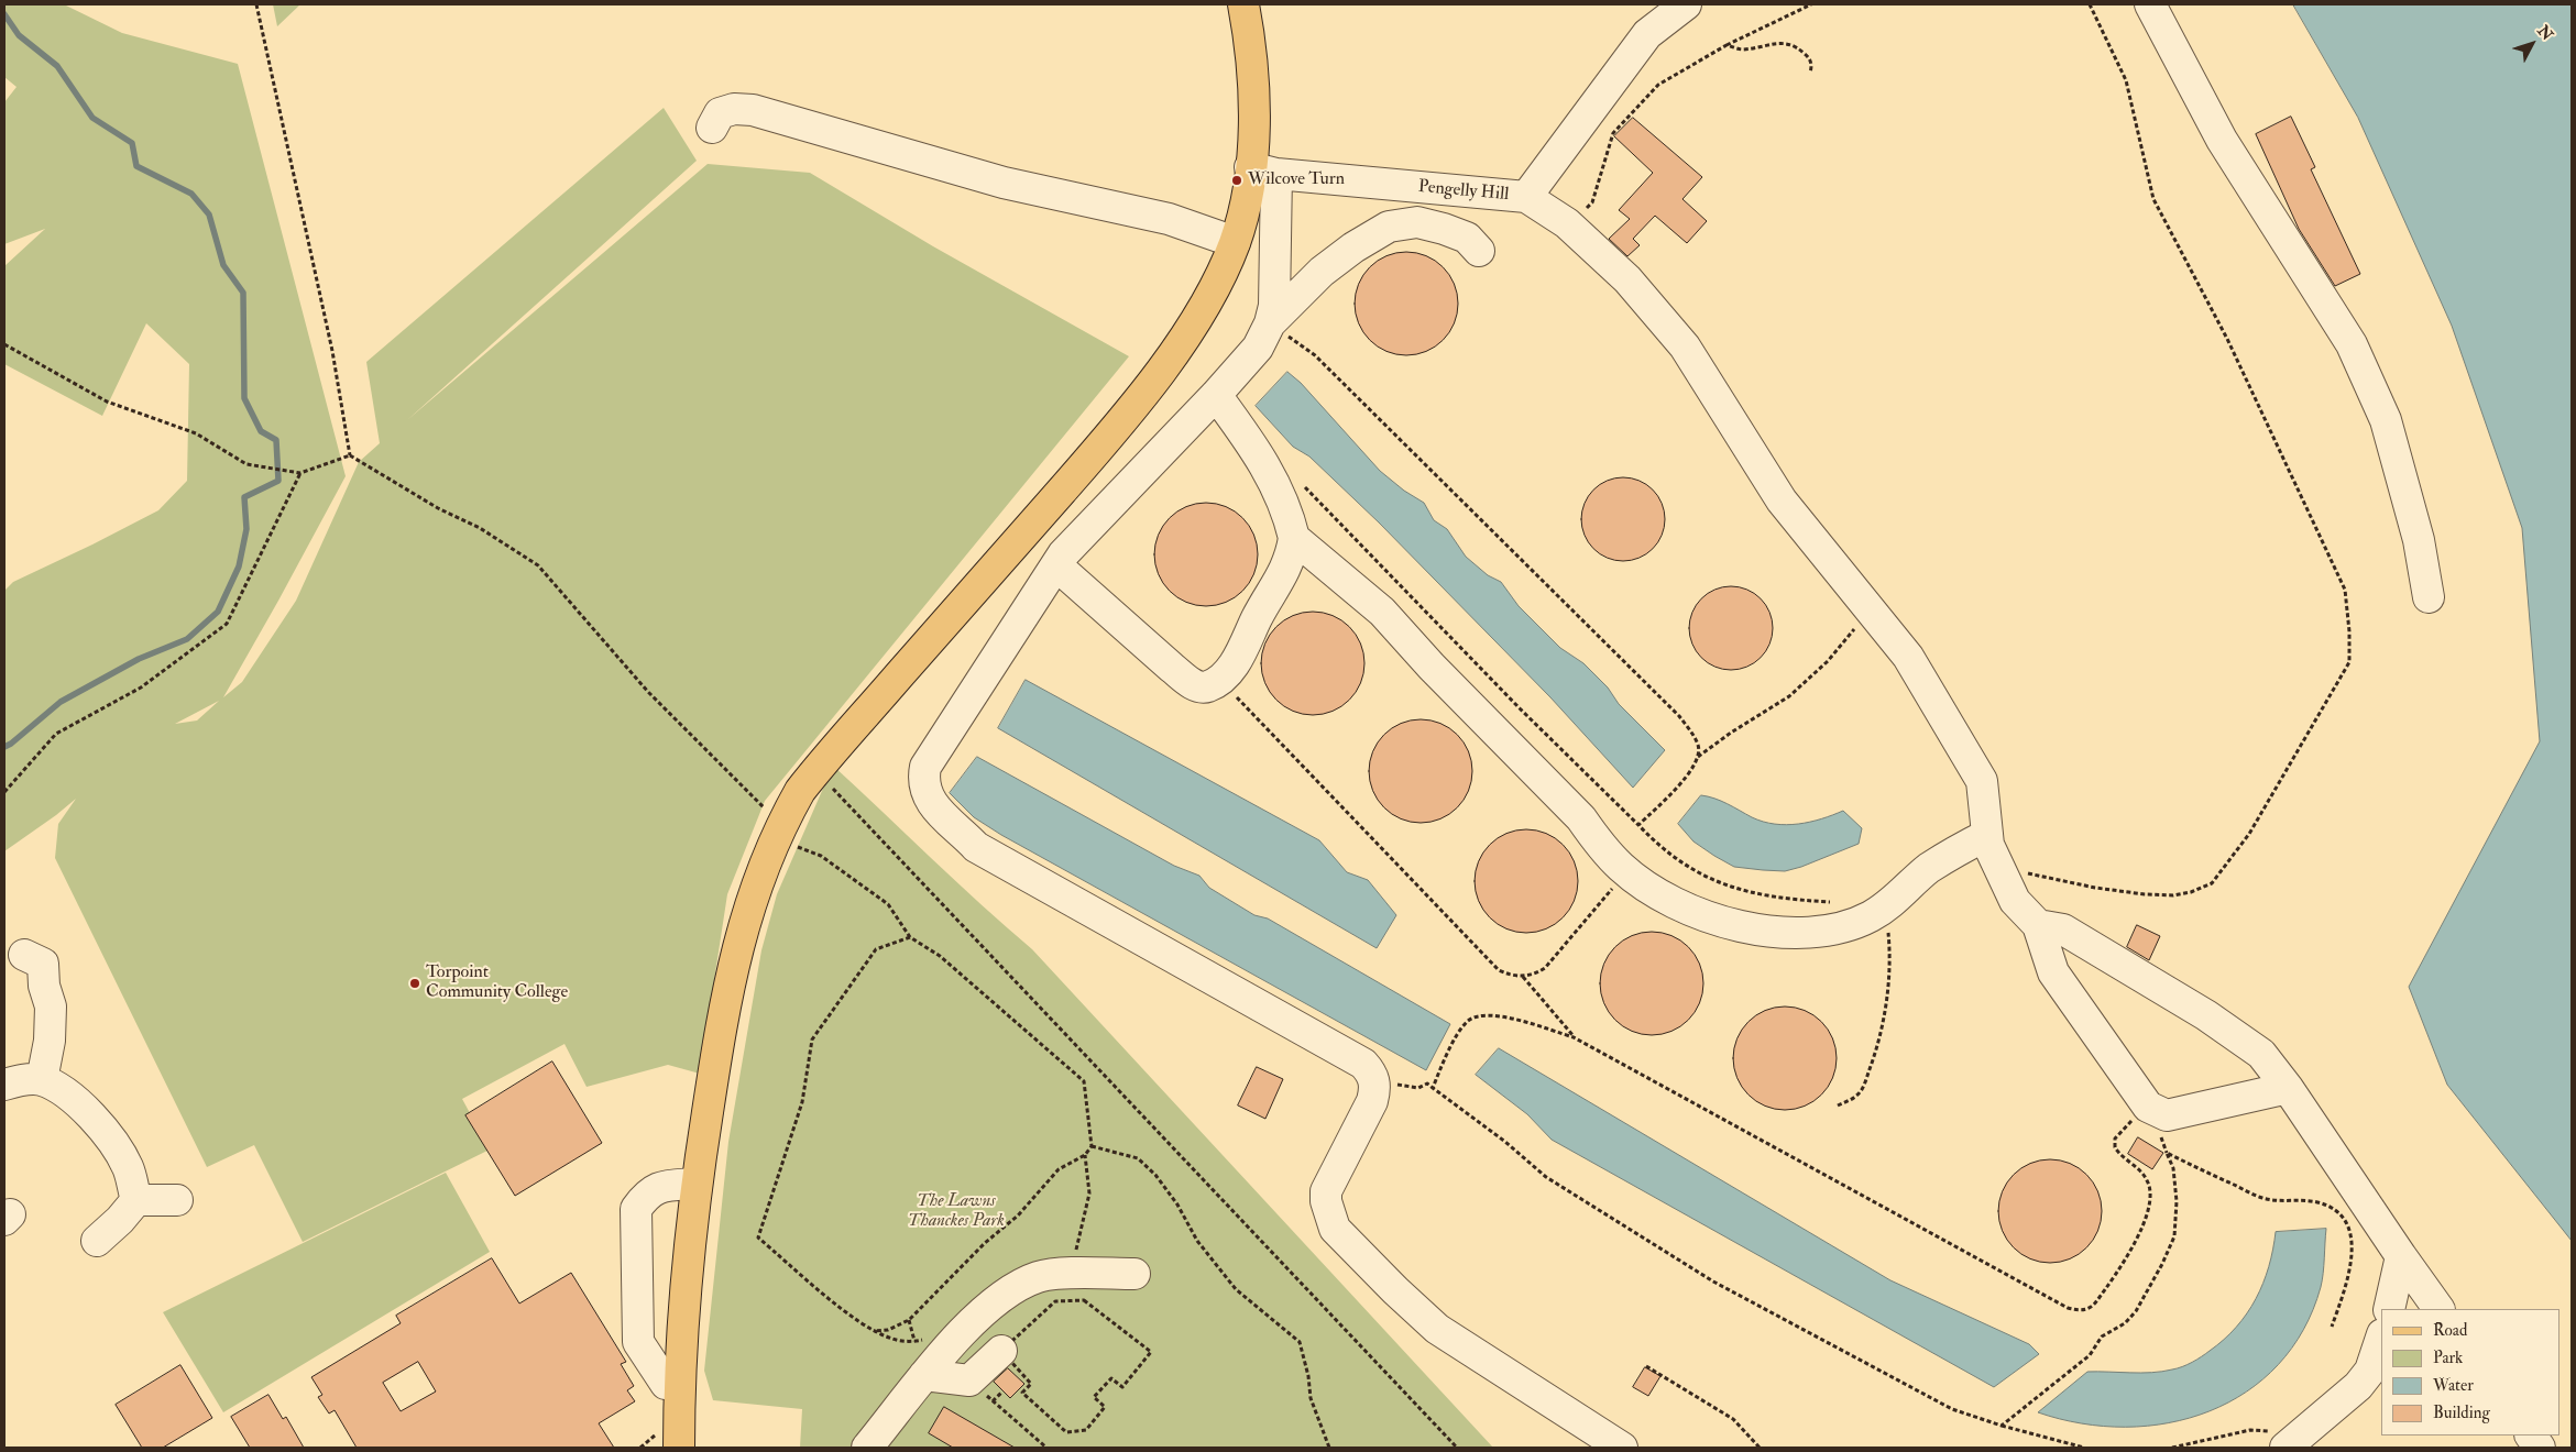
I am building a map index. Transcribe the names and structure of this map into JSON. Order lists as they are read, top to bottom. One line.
{"streets":{"street":["Pengelly Hill"]},"parks":["The Lawns Thanckes Park"],"places":["Wilcove Turn","Torpoint Community College"],"legend":["Road","Park","Water","Building"],"north":"top right"}
